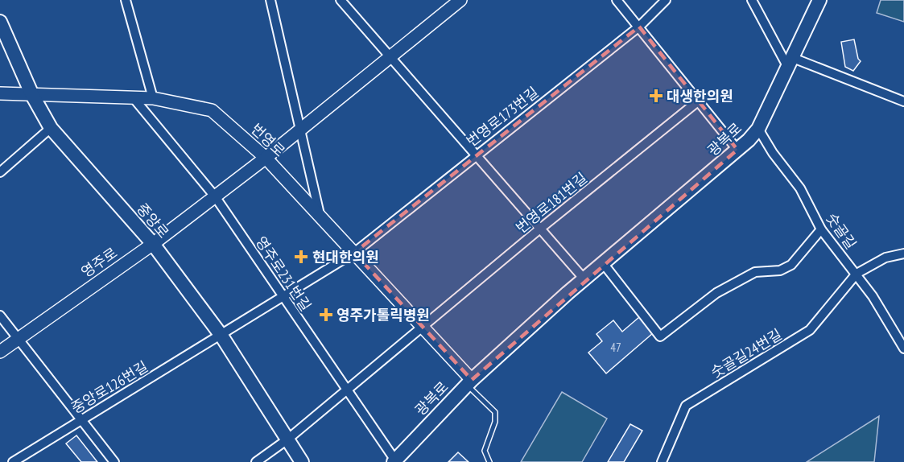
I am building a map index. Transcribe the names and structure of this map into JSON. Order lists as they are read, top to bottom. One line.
{"streets":{"main road":["광복로","중앙로"],"street":["번영로173번길","번영로","번영로181번길","숫골길","영주로","영주로231번길","숫골길24번길","중앙로126번길"]},"crossings":[["번영로173번길","번영로"],["광복로","번영로"],["광복로","숫골길"],["광복로","영주로231번길"],["번영로","번영로181번길"],["번영로","중앙로"],["번영로","영주로"],["중앙로","영주로"],["중앙로","중앙로126번길"],["숫골길","숫골길24번길"],["영주로","영주로231번길"]],"places":{"health":["대생한의원","현대한의원","영주가톨릭병원"]},"house_numbers":["47"]}
